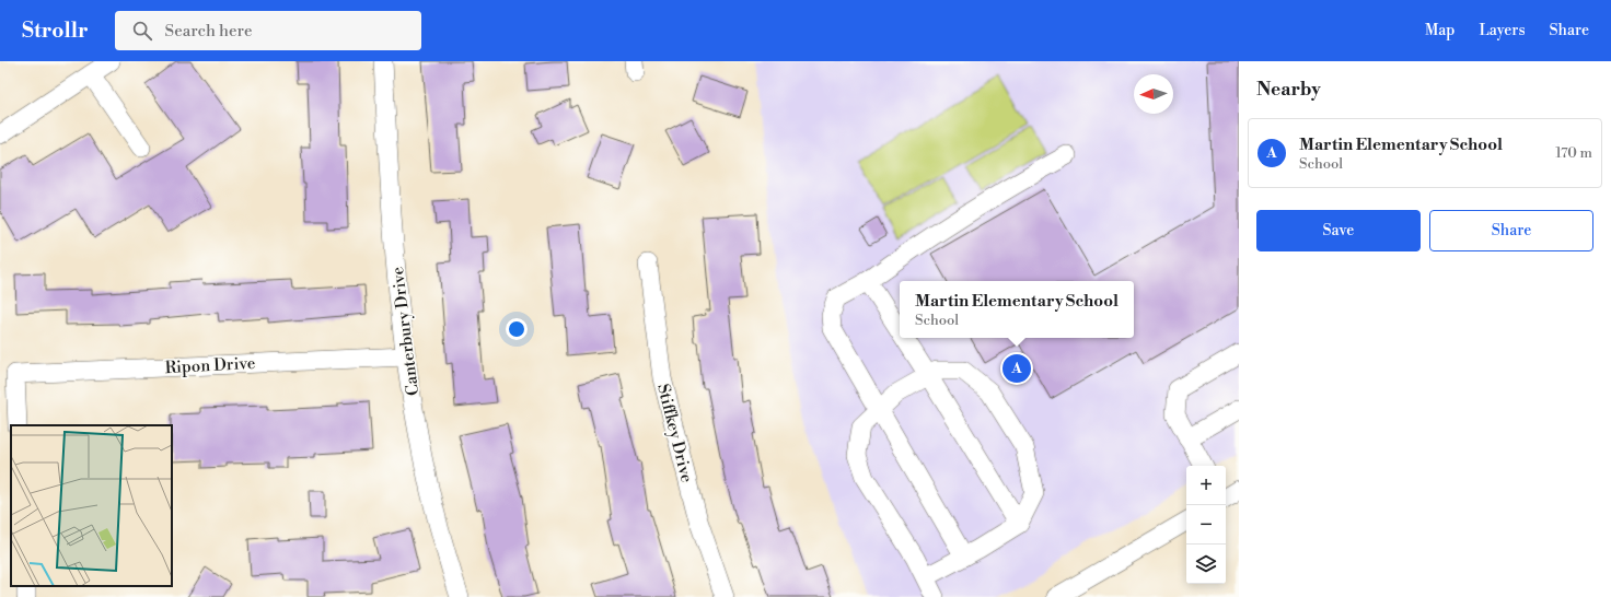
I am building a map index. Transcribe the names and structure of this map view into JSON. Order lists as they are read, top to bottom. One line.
{"streets":{"street":["Canterbury Drive","Ripon Drive","Stiffkey Drive"]},"crossings":[["Canterbury Drive","Ripon Drive"]],"north":"left","page":{"header":"Strollr","search":"Search here","nav":["Map","Layers","Share"],"heading":"Nearby","list":[{"mark":"A","name":"Martin Elementary School","note":"School","value":"170 m"}],"buttons":["Save","Share"],"popup":["Martin Elementary School","School"],"pins":"A","map_buttons":["+","−"]}}
